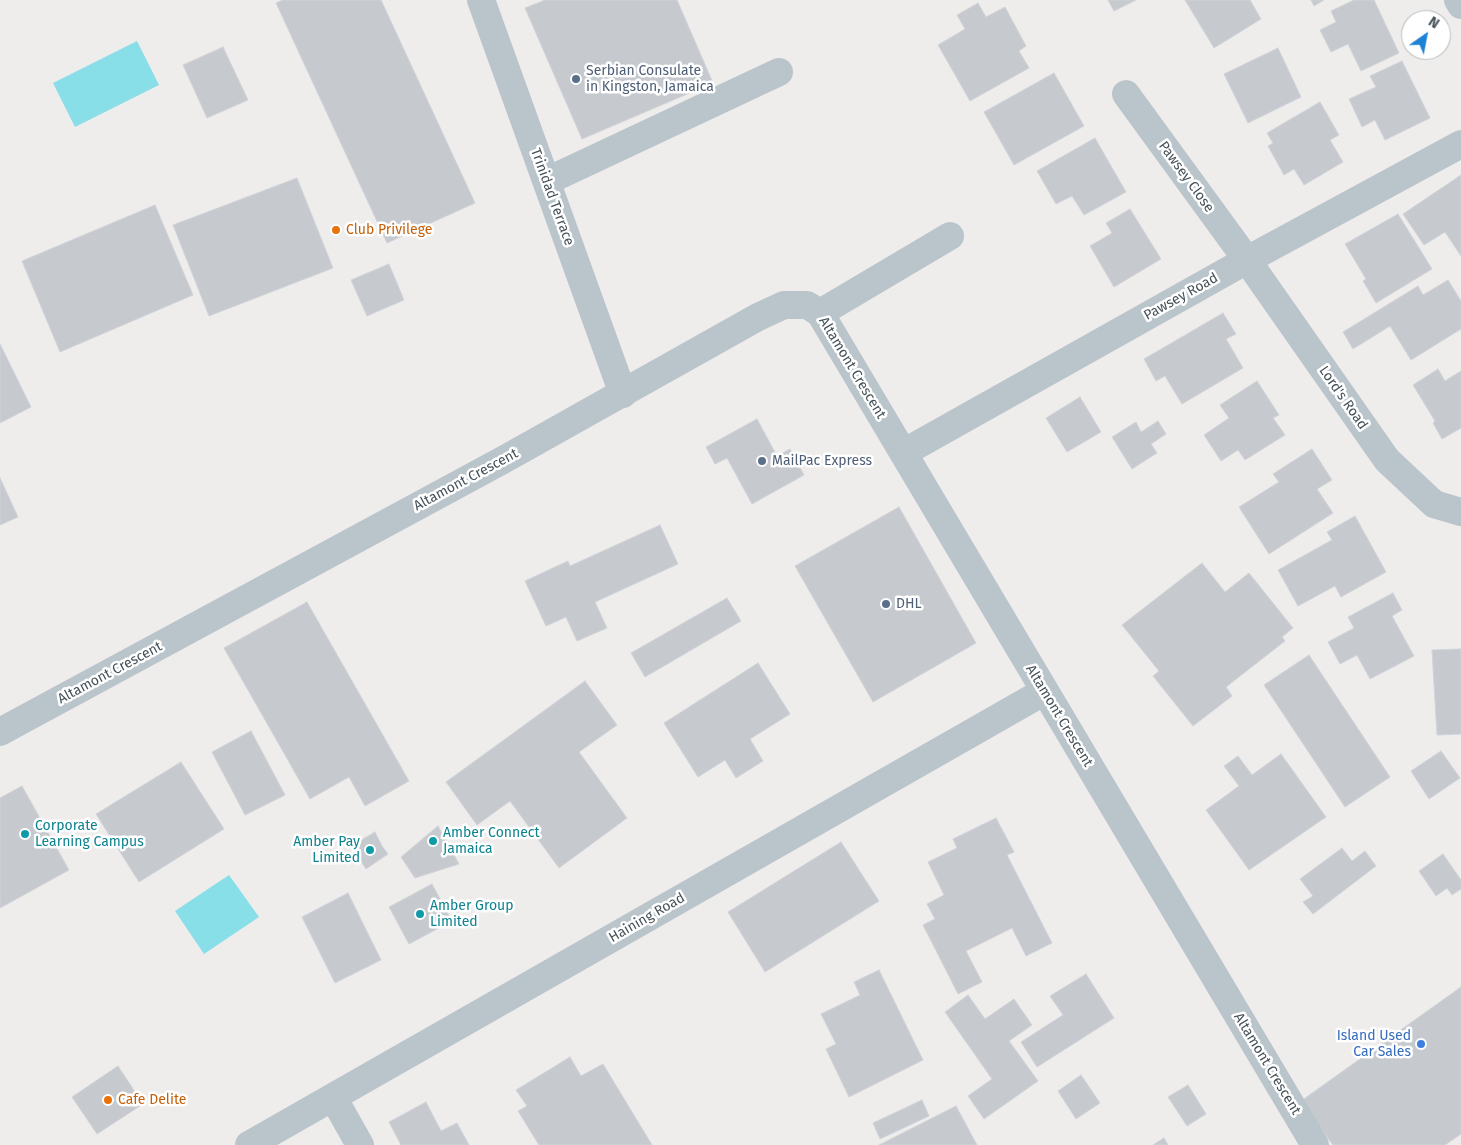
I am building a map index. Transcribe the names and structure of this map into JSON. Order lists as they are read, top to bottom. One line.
{"streets":{"street":["Pawsey Close","Trinidad Terrace","Pawsey Road","Altamont Crescent","Lord's Road","Haining Road"]},"crossings":[["Pawsey Close","Pawsey Road"],["Pawsey Close","Lord's Road"],["Trinidad Terrace","Altamont Crescent"],["Pawsey Road","Altamont Crescent"],["Pawsey Road","Lord's Road"],["Altamont Crescent","Haining Road"]],"places":["Serbian Consulate in Kingston, Jamaica","Club Privilege","MailPac Express","DHL","Corporate Learning Campus","Amber Connect Jamaica","Amber Pay Limited","Amber Group Limited","Island Used Car Sales","Cafe Delite"],"north":"top right"}
